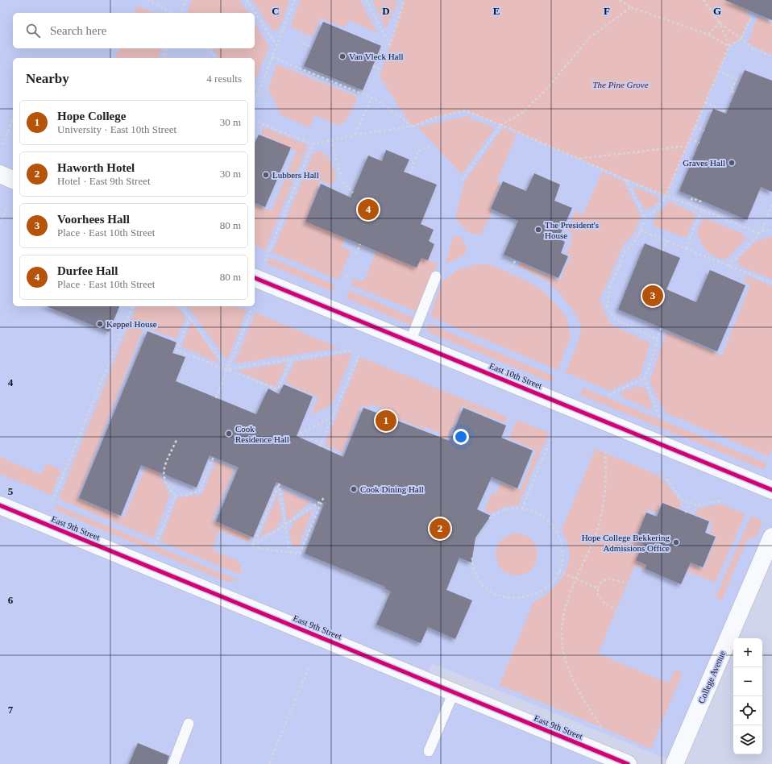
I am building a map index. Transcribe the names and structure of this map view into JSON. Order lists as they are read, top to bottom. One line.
{"streets":{"street":["East 10th Street","East 9th Street","College Avenue"]},"parks":["The Pine Grove"],"places":["Van Vleck Hall","Graves Hall","Lubbers Hall","The President's House","Keppel House","Cook Residence Hall","Cook Dining Hall","Hope College Bekkering Admissions Office"],"page":{"search":"Search here","heading":["Nearby","4 results"],"list":[{"mark":"1","name":"Hope College","note":"University · East 10th Street","value":"30 m"},{"mark":"2","name":"Haworth Hotel","note":"Hotel · East 9th Street","value":"30 m"},{"mark":"3","name":"Voorhees Hall","note":"Place · East 10th Street","value":"80 m"},{"mark":"4","name":"Durfee Hall","note":"Place · East 10th Street","value":"80 m"}],"pins":["4","3","1","2"],"map_buttons":["+","−"]},"grid":{"columns":["C","D","E","F","G"],"rows":["4","5","6","7"]}}
